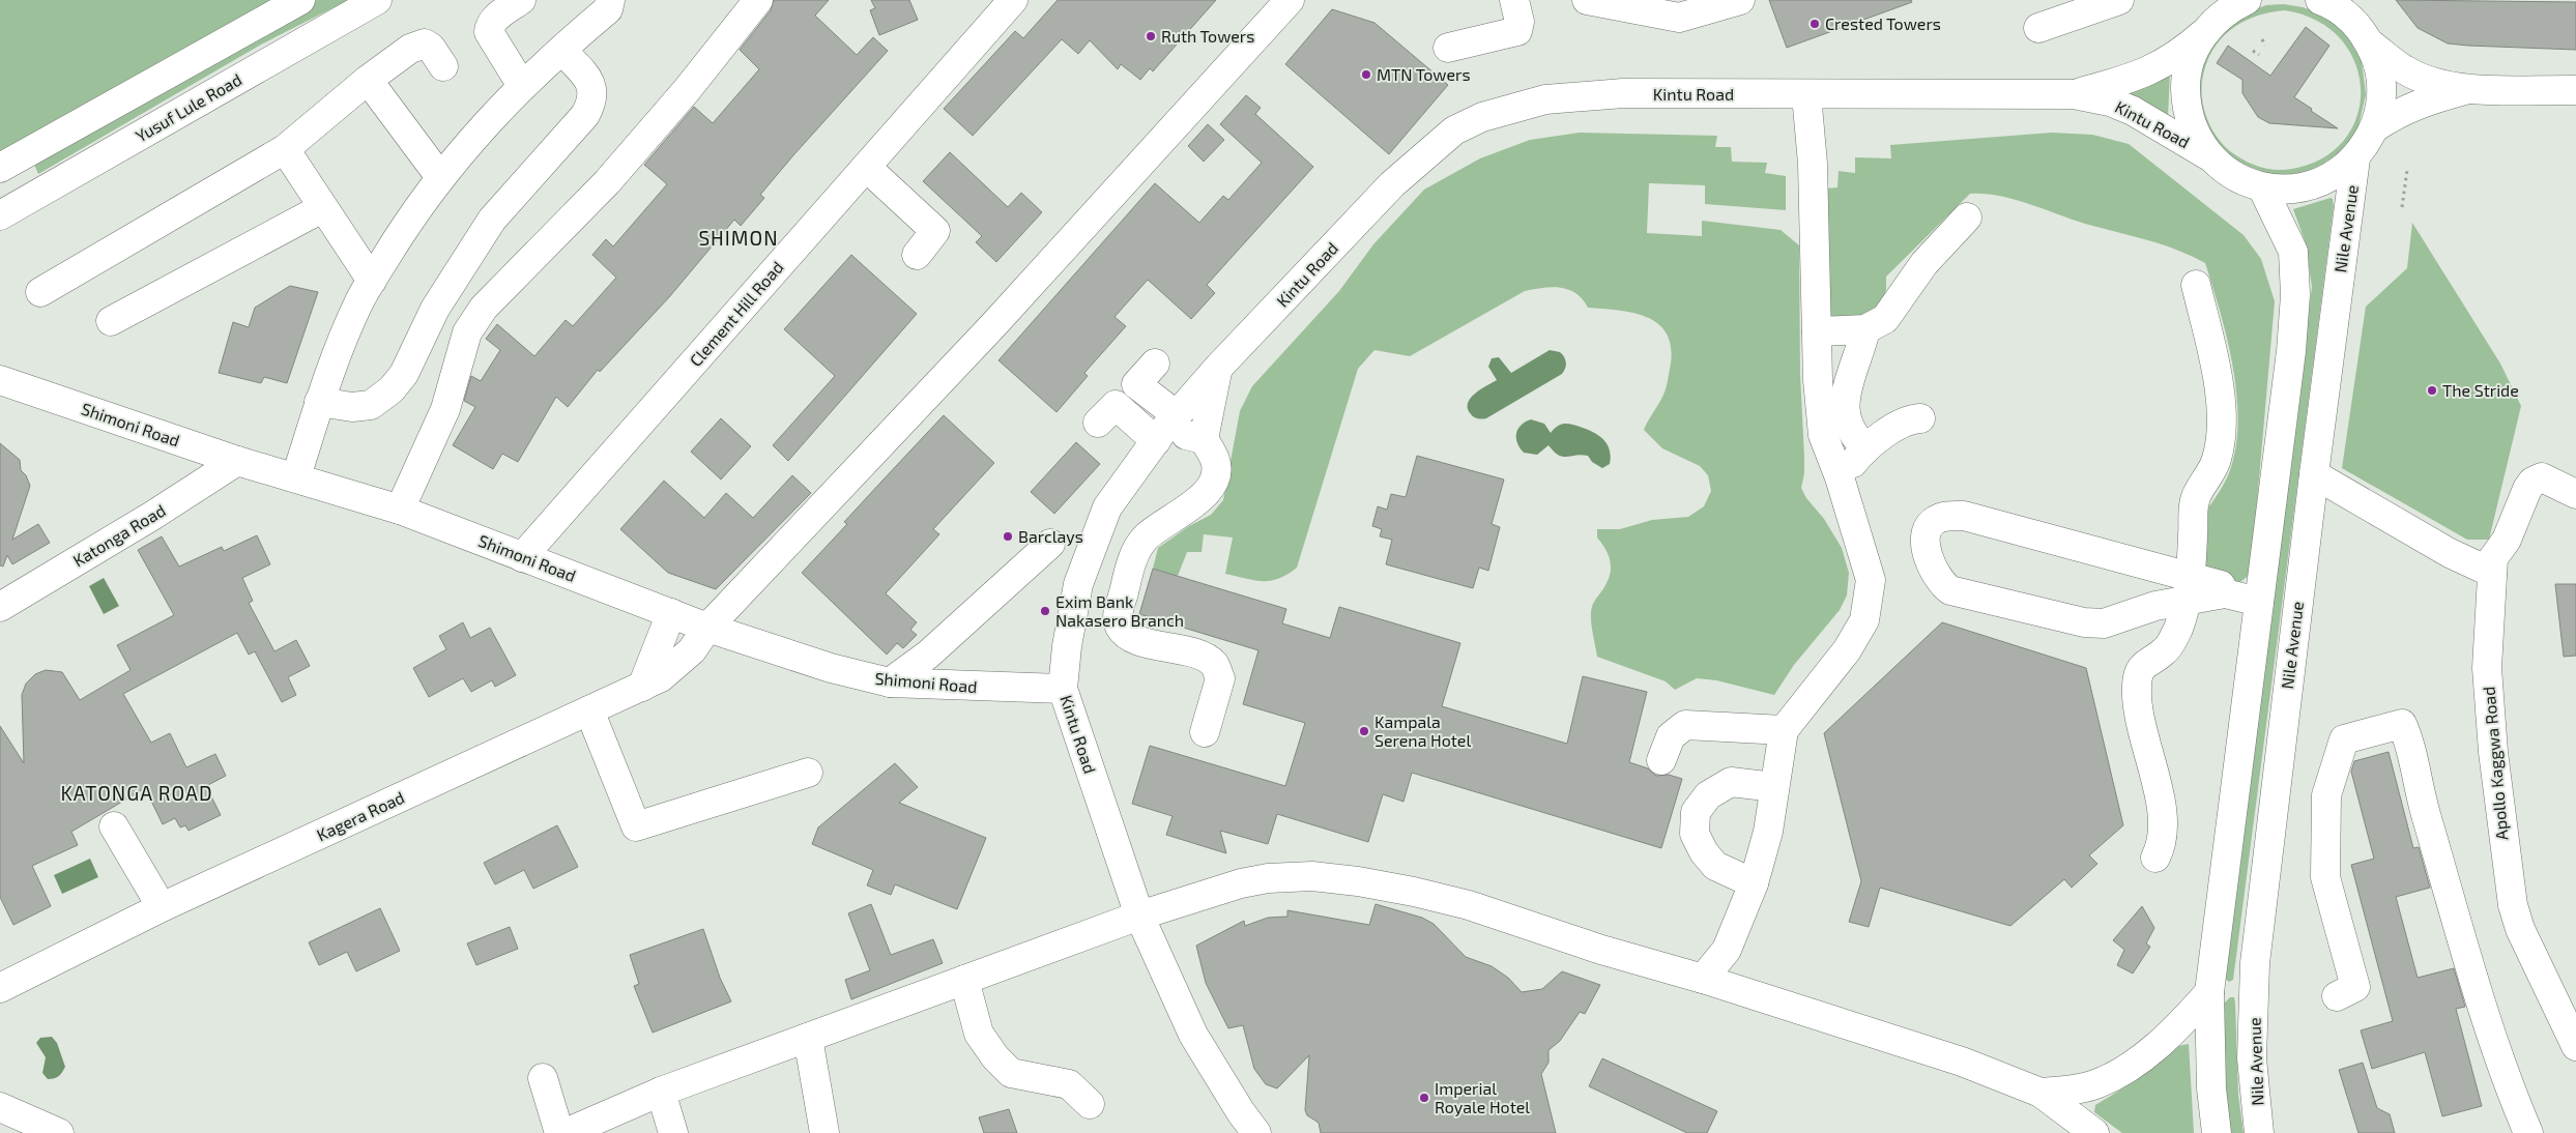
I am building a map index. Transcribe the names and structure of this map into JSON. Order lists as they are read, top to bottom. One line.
{"streets":{"street":["Kintu Road","Yusuf Lule Road","Nile Avenue","Clement Hill Road","Shimoni Road","Katonga Road","Apollo Kaggwa Road","Kagera Road"]},"crossings":[["Kintu Road","Shimoni Road"],["Clement Hill Road","Shimoni Road"],["Shimoni Road","Katonga Road"],["Shimoni Road","Kagera Road"]],"districts":["SHIMON","KATONGA ROAD"],"places":["Crested Towers","Ruth Towers","MTN Towers","The Stride","Barclays","Exim Bank Nakasero Branch","Kampala Serena Hotel","Imperial Royale Hotel"]}
